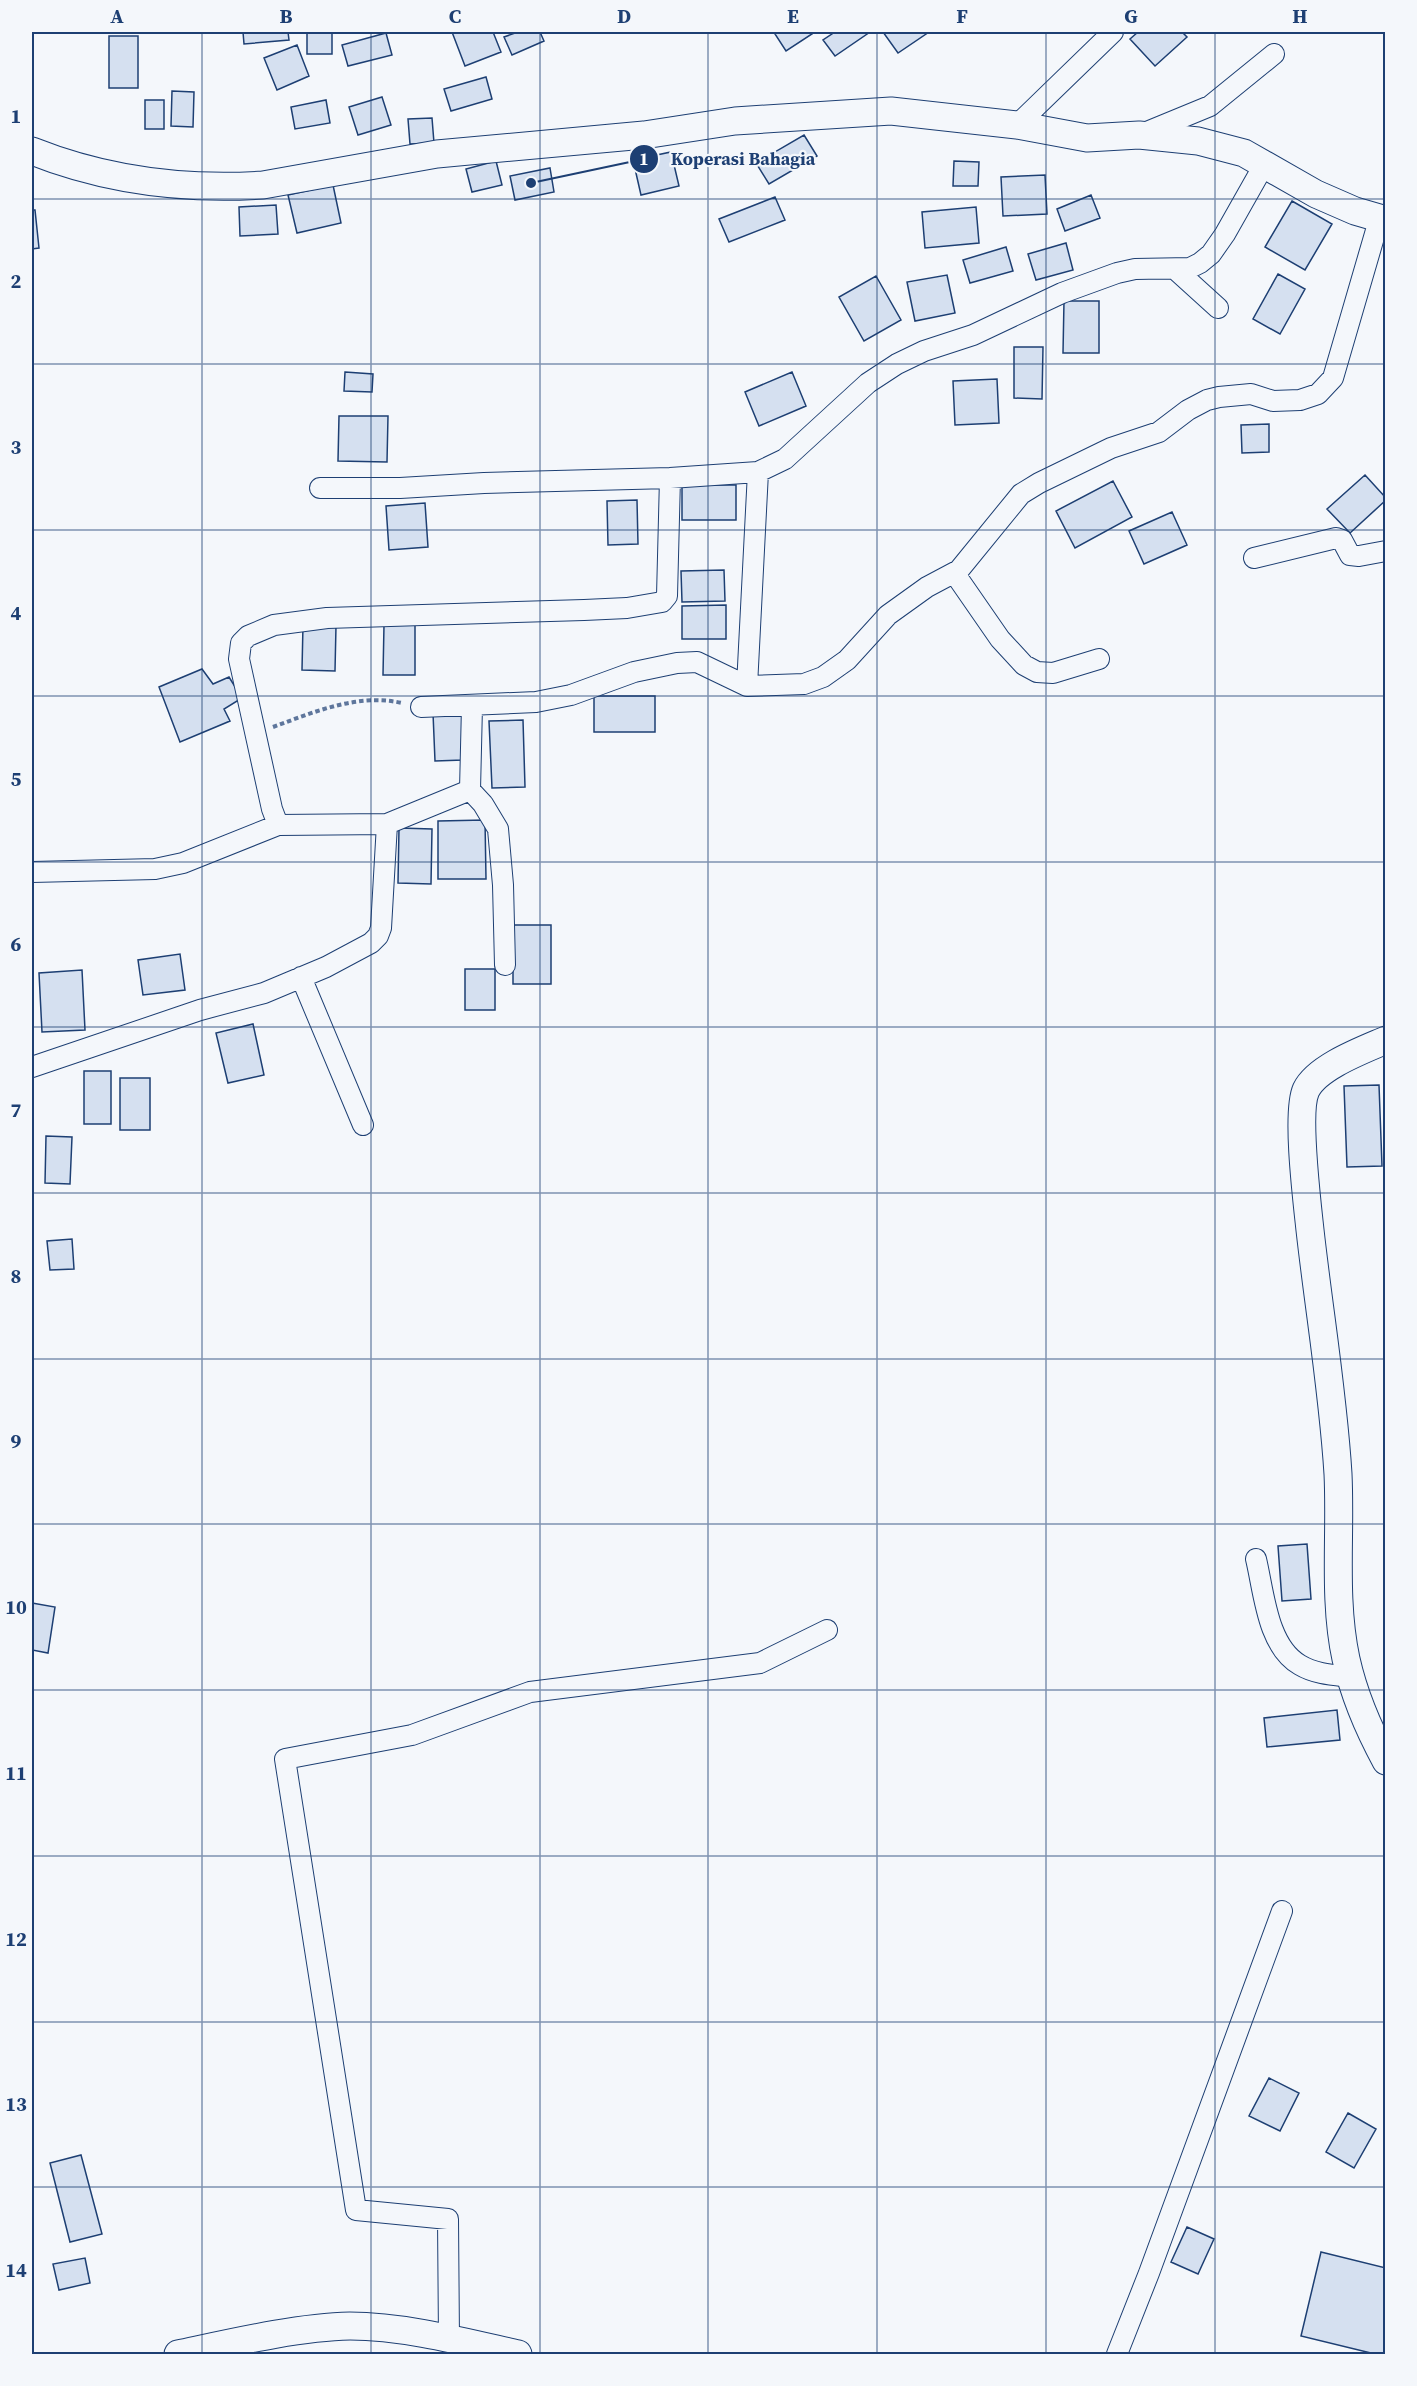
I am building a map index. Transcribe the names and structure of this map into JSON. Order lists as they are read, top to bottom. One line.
{"places":["Koperasi Bahagia"],"grid":{"columns":["A","B","C","D","E","F","G","H"],"rows":["1","2","3","4","5","6","7","8","9","10","11","12","13","14"]}}
